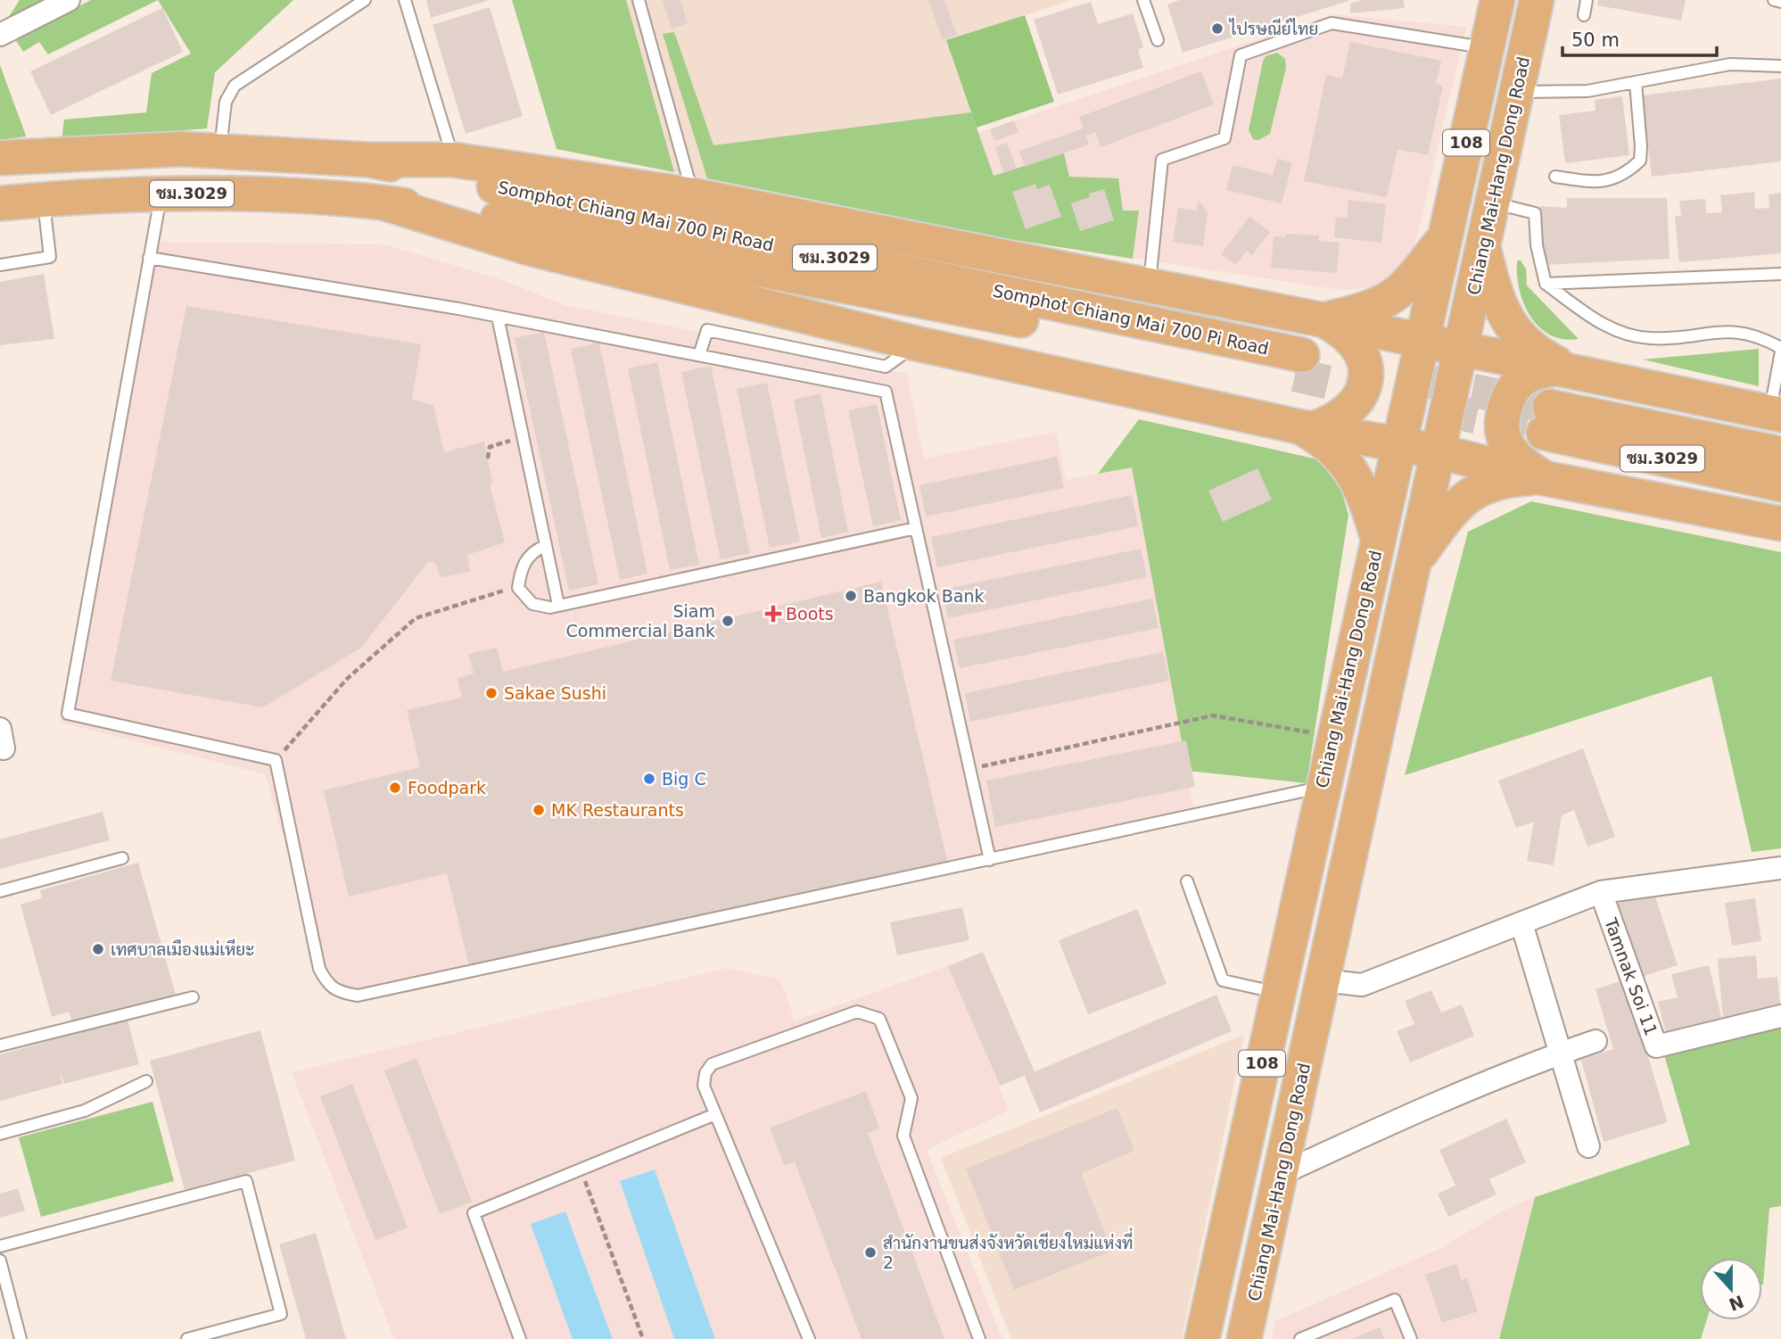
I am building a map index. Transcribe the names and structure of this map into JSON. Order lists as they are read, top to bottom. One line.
{"streets":{"main road":["108","Chiang Mai-Hang Dong Road","ชม.3029","Somphot Chiang Mai 700 Pi Road"],"street":["Tamnak Soi 11"]},"places":{"other":["ไปรษณีย์ไทย","Bangkok Bank","Siam Commercial Bank","Sakae Sushi","Big C","Foodpark","MK Restaurants","เทศบาลเมืองแม่เหียะ","สำนักงานขนส่งจังหวัดเชียงใหม่แห่งที่ 2"],"health":["Boots"]},"scale_bar":"50 m","north":"bottom"}
